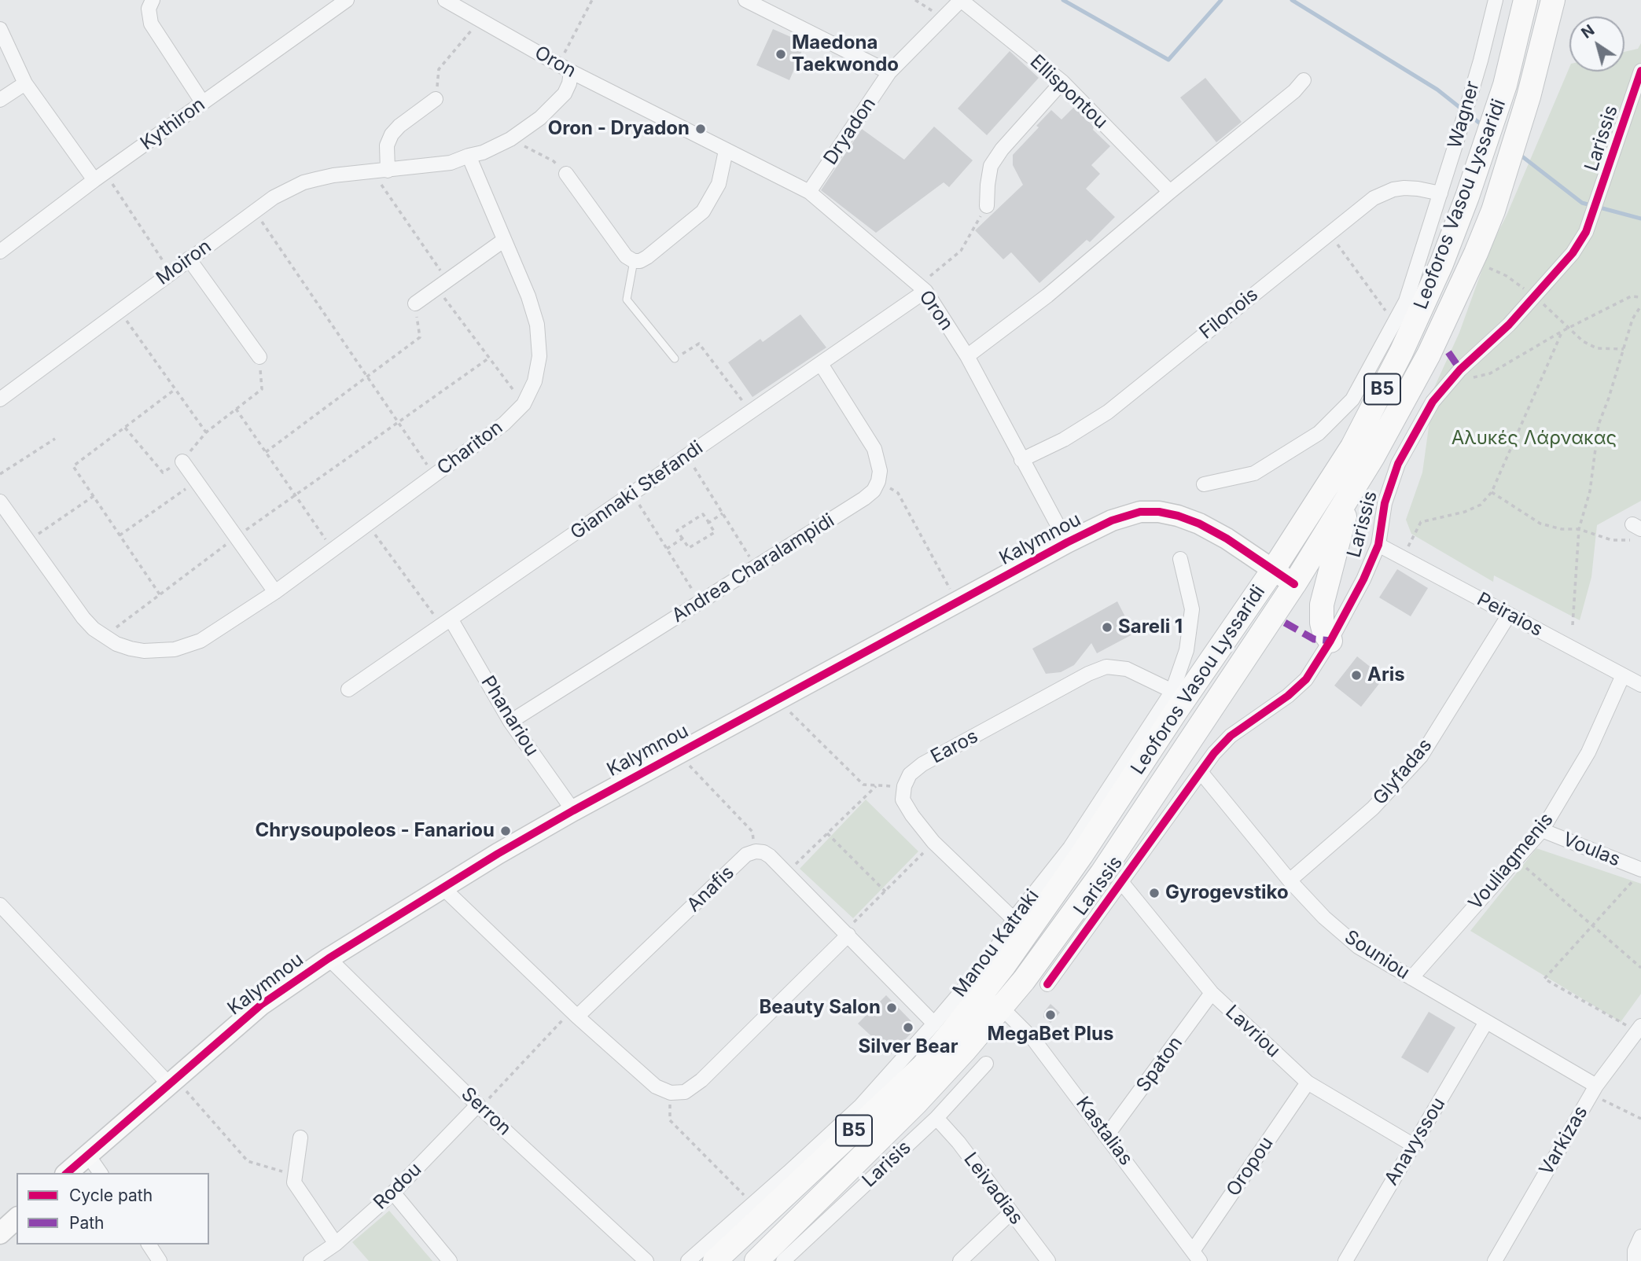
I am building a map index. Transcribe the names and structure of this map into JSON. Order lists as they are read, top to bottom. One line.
{"streets":{"main road":["Leoforos Vasou Lyssaridi","B5"],"street":["Oron","Ellispontou","Wagner","Kythiron","Dryadon","Larissis","Moiron","Filonois","Chariton","Giannaki Stefandi","Kalymnou","Andrea Charalampidi","Peiraios","Phanariou","Earos","Glyfadas","Voulas","Vouliagmenis","Anafis","Manou Katraki","Souniou","Lavriou","Spaton","Serron","Kastalias","Varkizas","Anavyssou","Larisis","Oropou","Rodou","Leivadias"]},"crossings":[["Oron","Dryadon"],["Oron","Moiron"],["Oron","Filonois"],["Oron","Giannaki Stefandi"],["Oron","Kalymnou"],["Ellispontou","Dryadon"],["Wagner","Filonois"],["Larissis","Peiraios"],["Larissis","Souniou"],["Larissis","Lavriou"],["Leoforos Vasou Lyssaridi","Kalymnou"],["Leoforos Vasou Lyssaridi","Kastalias"],["Moiron","Chariton"],["Giannaki Stefandi","Phanariou"],["Kalymnou","Phanariou"],["Kalymnou","Serron"],["Andrea Charalampidi","Phanariou"],["Peiraios","Glyfadas"],["Peiraios","Vouliagmenis"],["Earos","Manou Katraki"],["Glyfadas","Souniou"],["Voulas","Vouliagmenis"],["Vouliagmenis","Souniou"],["Souniou","Varkizas"],["Souniou","Anavyssou"],["Lavriou","Spaton"],["Lavriou","Anavyssou"],["Lavriou","Oropou"],["Spaton","Kastalias"],["Serron","Rodou"],["Kastalias","Oropou"],["Larisis","Leivadias"]],"parks":["Αλυκές Λάρνακας"],"places":["Maedona Taekwondo","Oron - Dryadon","Sareli 1","Aris","Chrysoupoleos - Fanariou","Gyrogevstiko","Beauty Salon","MegaBet Plus","Silver Bear"],"legend":["Cycle path","Path"],"north":"top left"}
